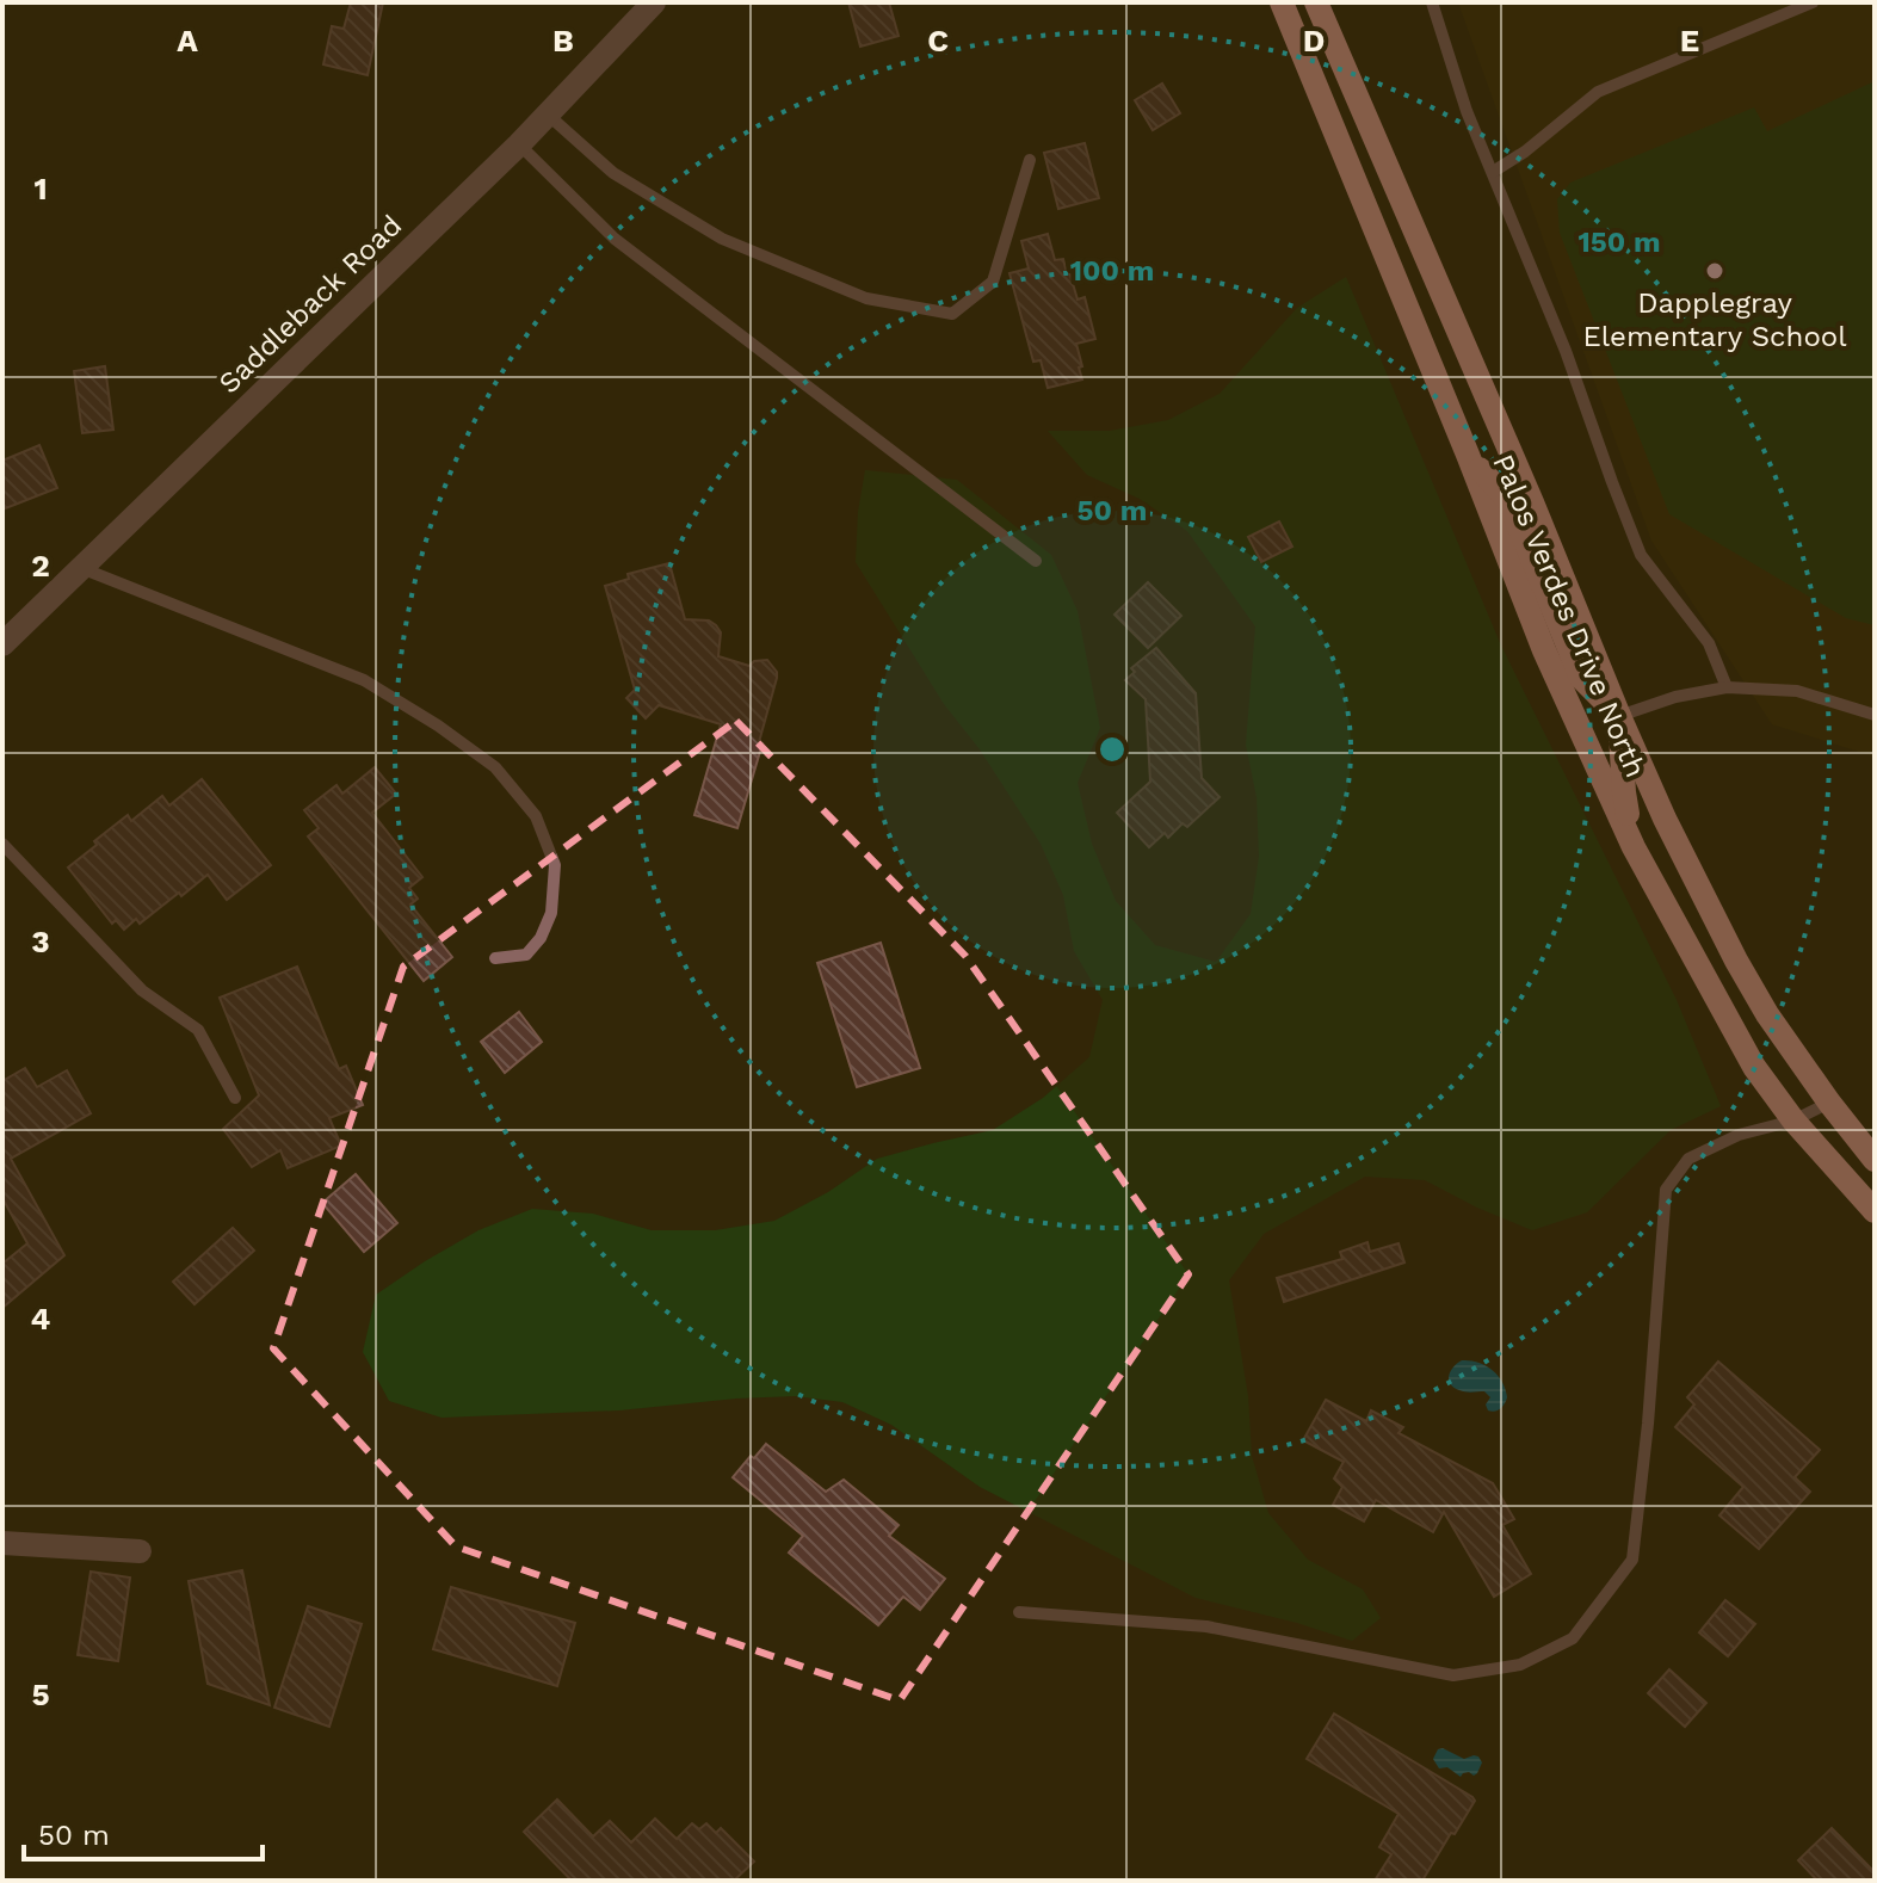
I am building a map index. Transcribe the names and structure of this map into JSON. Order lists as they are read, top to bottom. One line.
{"streets":{"main road":["Palos Verdes Drive North"],"street":["Saddleback Road"]},"places":["Dapplegray Elementary School"],"scale_bar":"50 m","grid":{"columns":["A","B","C","D","E"],"rows":["1","2","3","4","5"]},"rings":["150 m","100 m","50 m"]}
